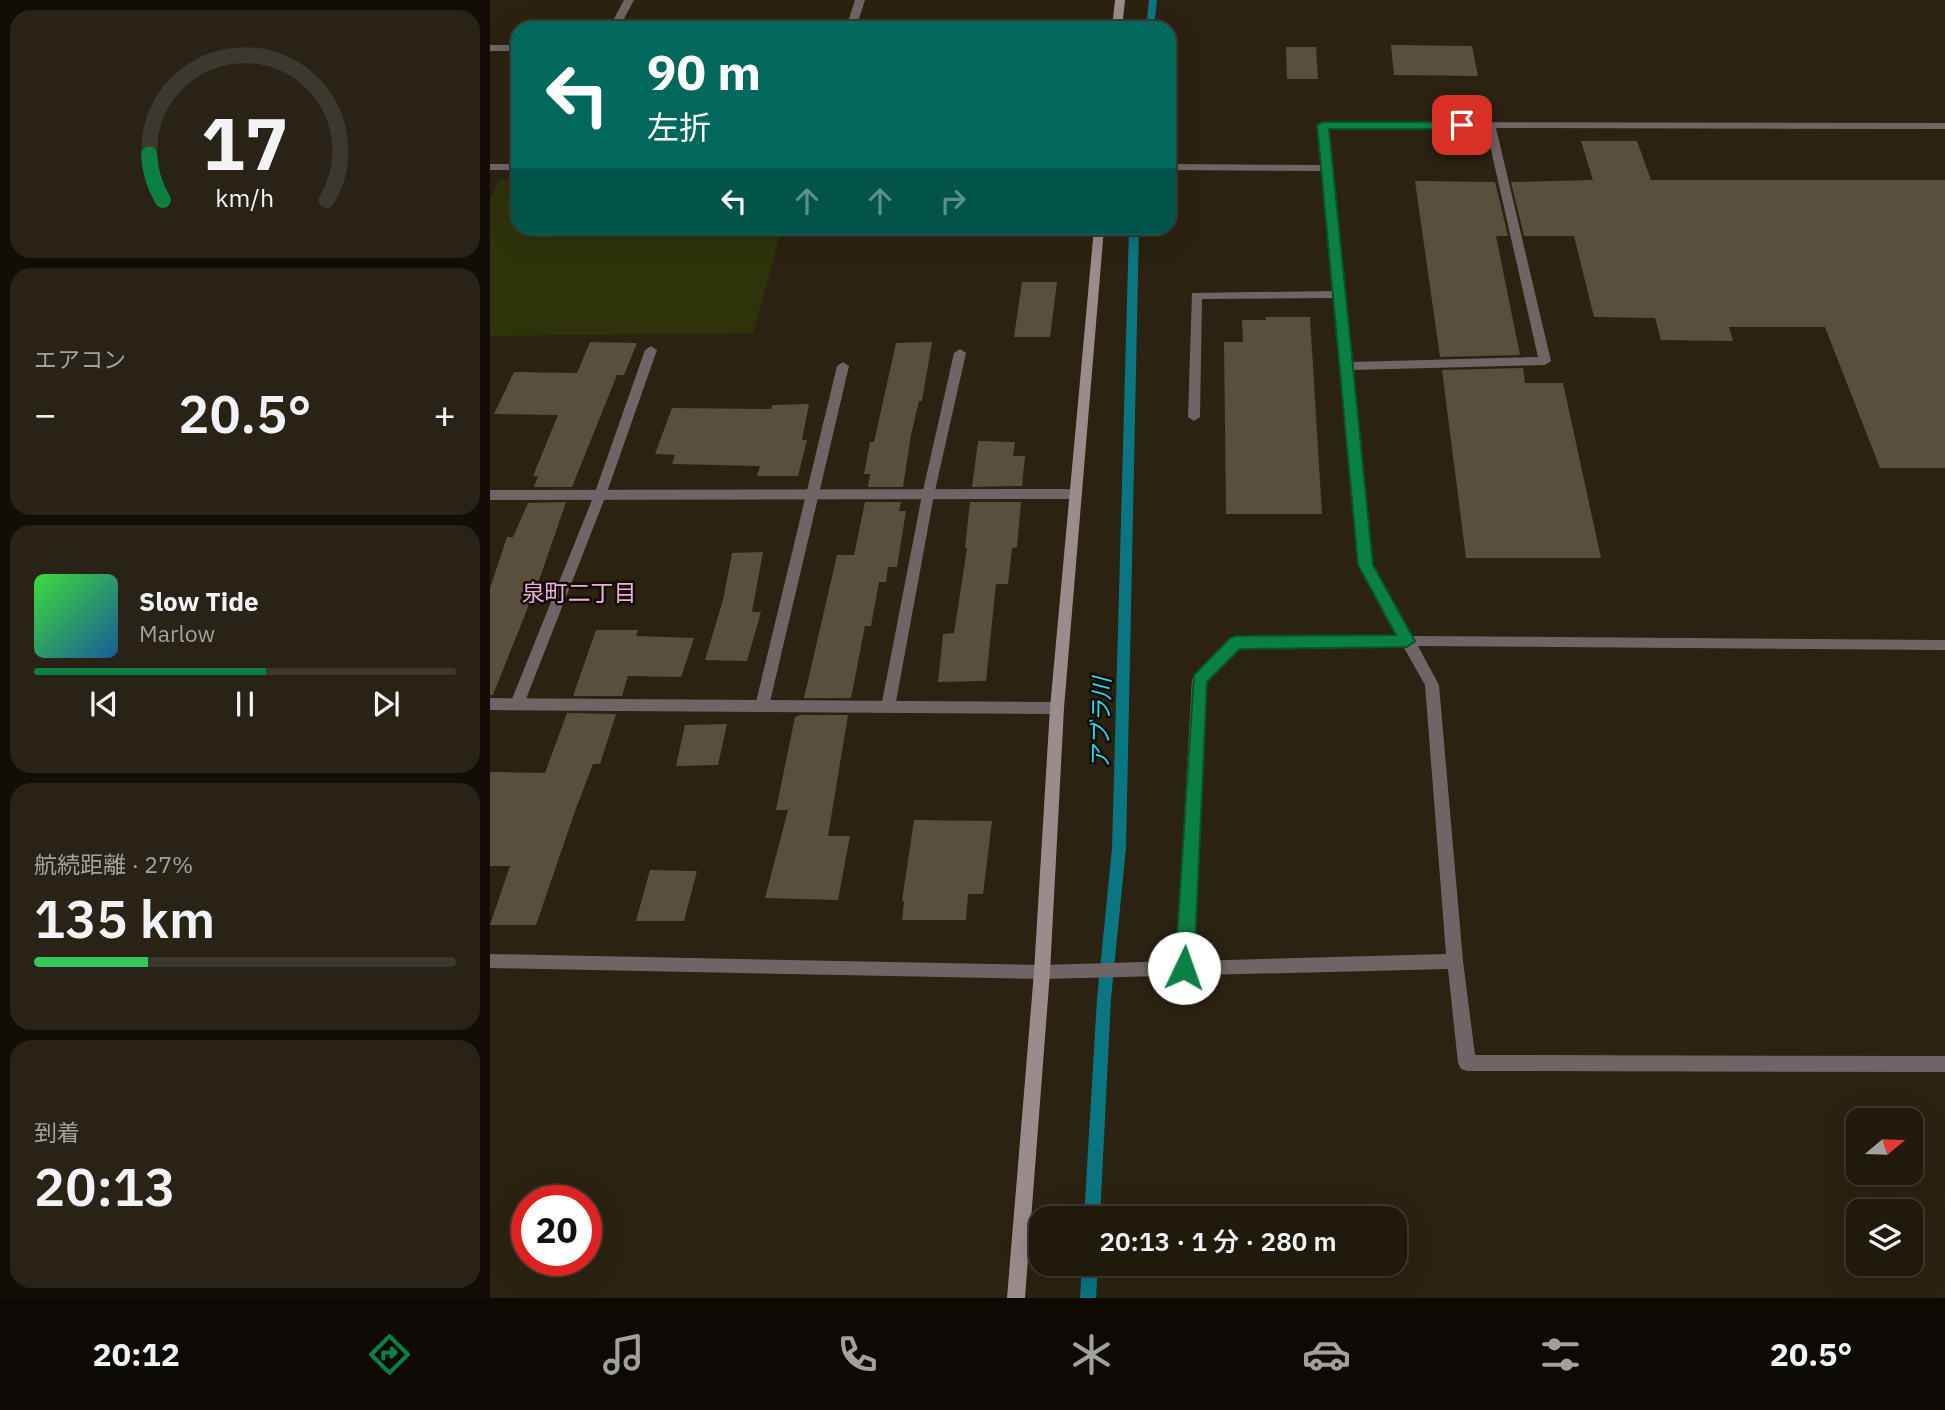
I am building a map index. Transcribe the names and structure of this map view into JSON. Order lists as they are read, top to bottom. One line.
{"districts":["泉町二丁目"],"water":["アブラ川"],"north":"right","page":{"turn":["90 m","左折"],"tile":["エアコン",["航続距離 · 27%","135 km"],["到着","20:13"]],"heat":["−","20.5°","+"],"song":["Slow Tide","Marlow"],"limit":"20","trip":"20:13 · 1 分 · 280 m","tabs":["20:12","20.5°"],"gauge":["17","km/h"]}}
